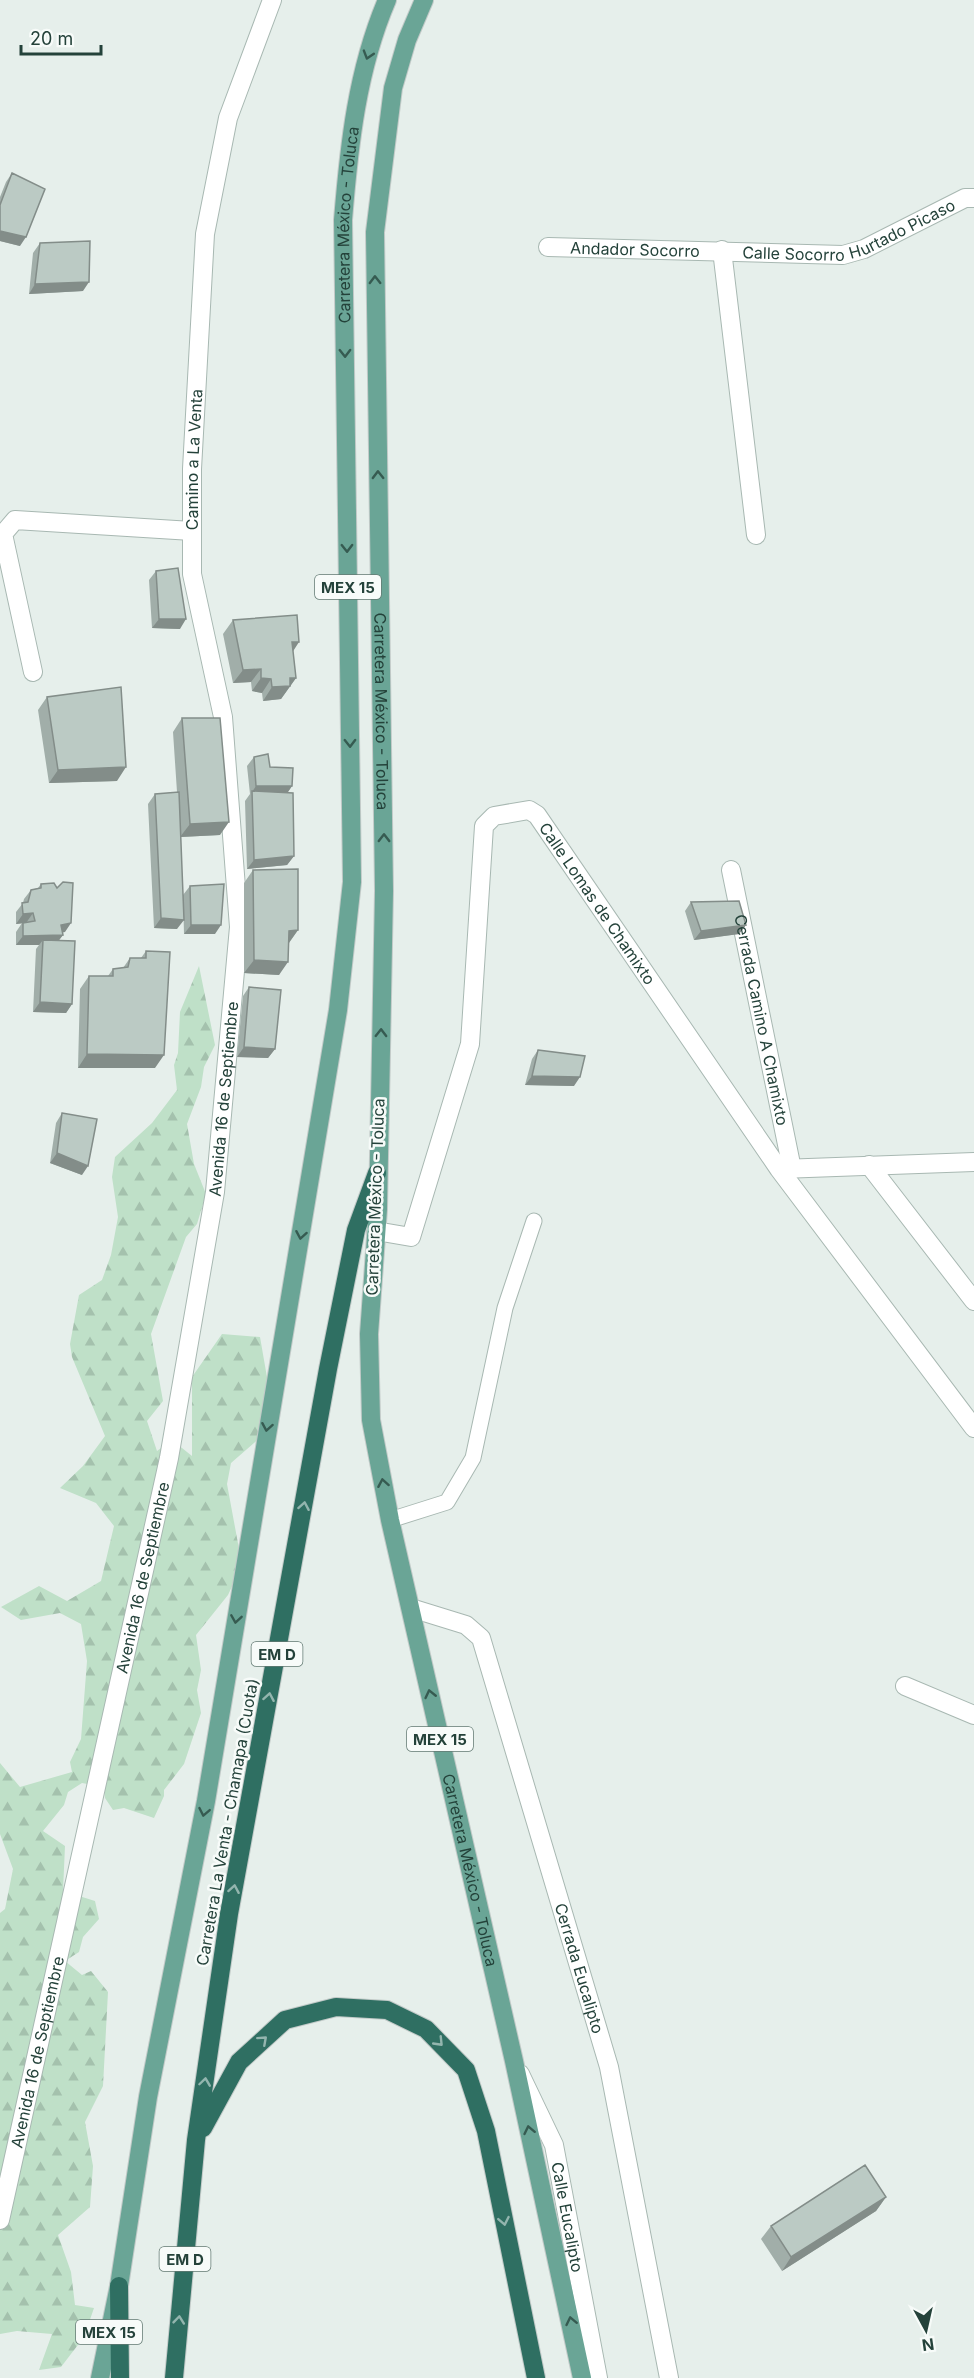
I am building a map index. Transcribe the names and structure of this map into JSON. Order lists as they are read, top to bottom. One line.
{"streets":{"highway":["EM D","Carretera La Venta - Chamapa (Cuota)"],"main road":["Carretera México - Toluca","MEX 15"],"street":["Calle Socorro Hurtado Picaso","Andador Socorro","Camino a La Venta","Calle Lomas de Chamixto","Cerrada Camino A Chamixto","Avenida 16 de Septiembre","Cerrada Eucalipto","Calle Eucalipto"]},"crossings":[["Carretera México - Toluca","Calle Lomas de Chamixto"],["Carretera México - Toluca","Carretera La Venta - Chamapa (Cuota)"],["Carretera México - Toluca","Cerrada Eucalipto"],["Carretera México - Toluca","Calle Eucalipto"],["Calle Socorro Hurtado Picaso","Andador Socorro"],["Camino a La Venta","Avenida 16 de Septiembre"],["Calle Lomas de Chamixto","Cerrada Camino A Chamixto"]],"one_way":["Carretera La Venta - Chamapa (Cuota)"],"scale_bar":"20 m","north":"bottom"}
